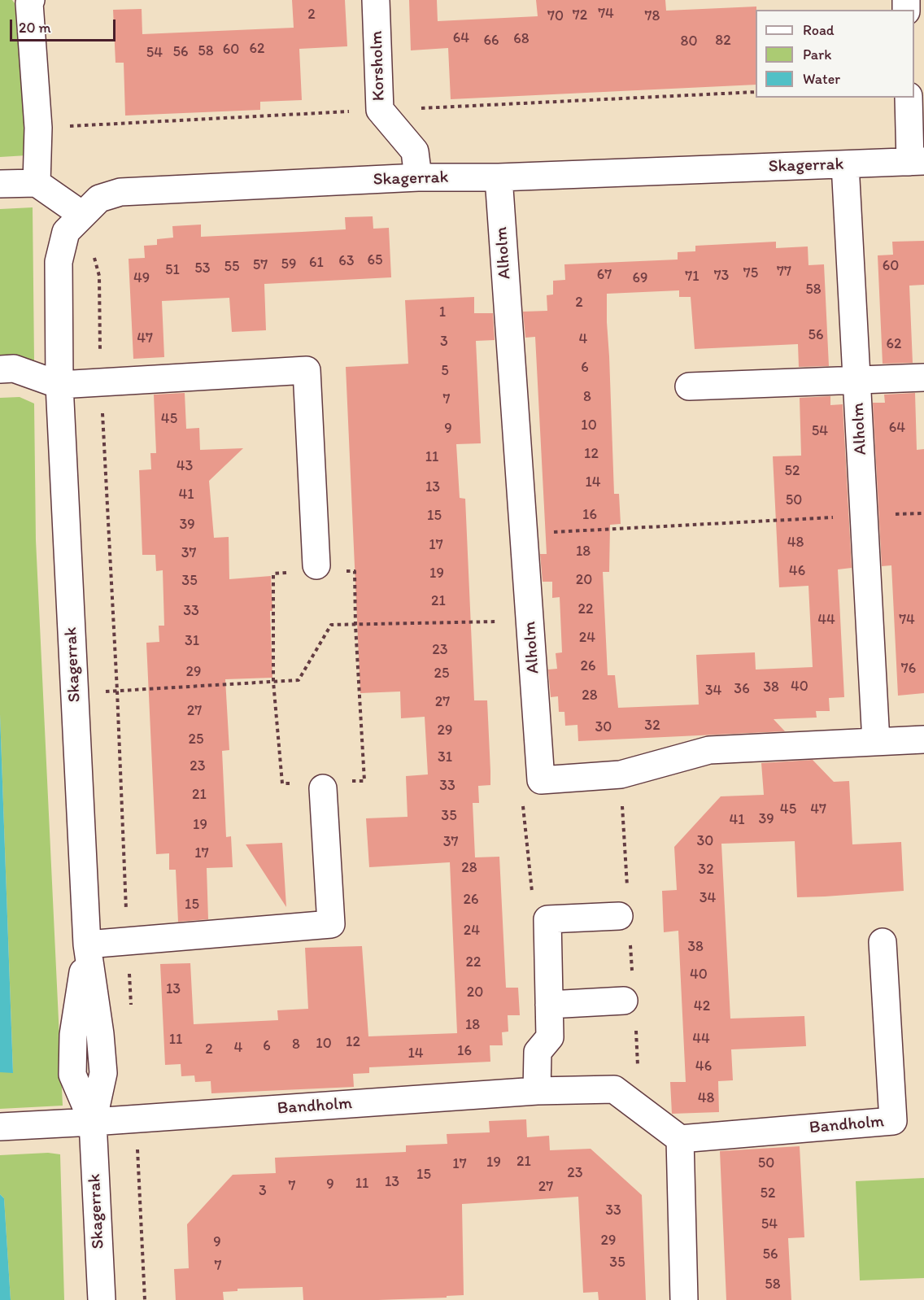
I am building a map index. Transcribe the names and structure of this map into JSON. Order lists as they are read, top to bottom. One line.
{"streets":{"street":["Korsholm","Skagerrak","Alholm","Bandholm"]},"crossings":[["Korsholm","Skagerrak"],["Skagerrak","Alholm"],["Skagerrak","Bandholm"]],"house_numbers":["74","2","72","70","78","64","68","66","82","80","62","60","58","56","54","65","63","61","59","57","60","55","53","51","77","75","67","73","71","49","69","58","2","1","56","47","4","3","62","6","5","8","7","45","10","64","9","54","12","11","43","52","14","13","41","50","16","15","39","48","17","18","37","46","19","20","35","21","22","33","44","74","24","31","23","26","76","29","25","40","38","36","34","28","27","27","32","30","29","25","31","23","33","21","45","47","35","39","41","19","30","37","17","28","32","34","26","15","24","38","22","40","13","20","42","18","44","11","12","10","8","6","4","2","16","14","46","48","21","19","50","17","23","15","13","11","9","7","27","3","52","33","54","29","9","56","35","7","58"],"legend":["Road","Park","Water"],"scale_bar":"20 m"}
